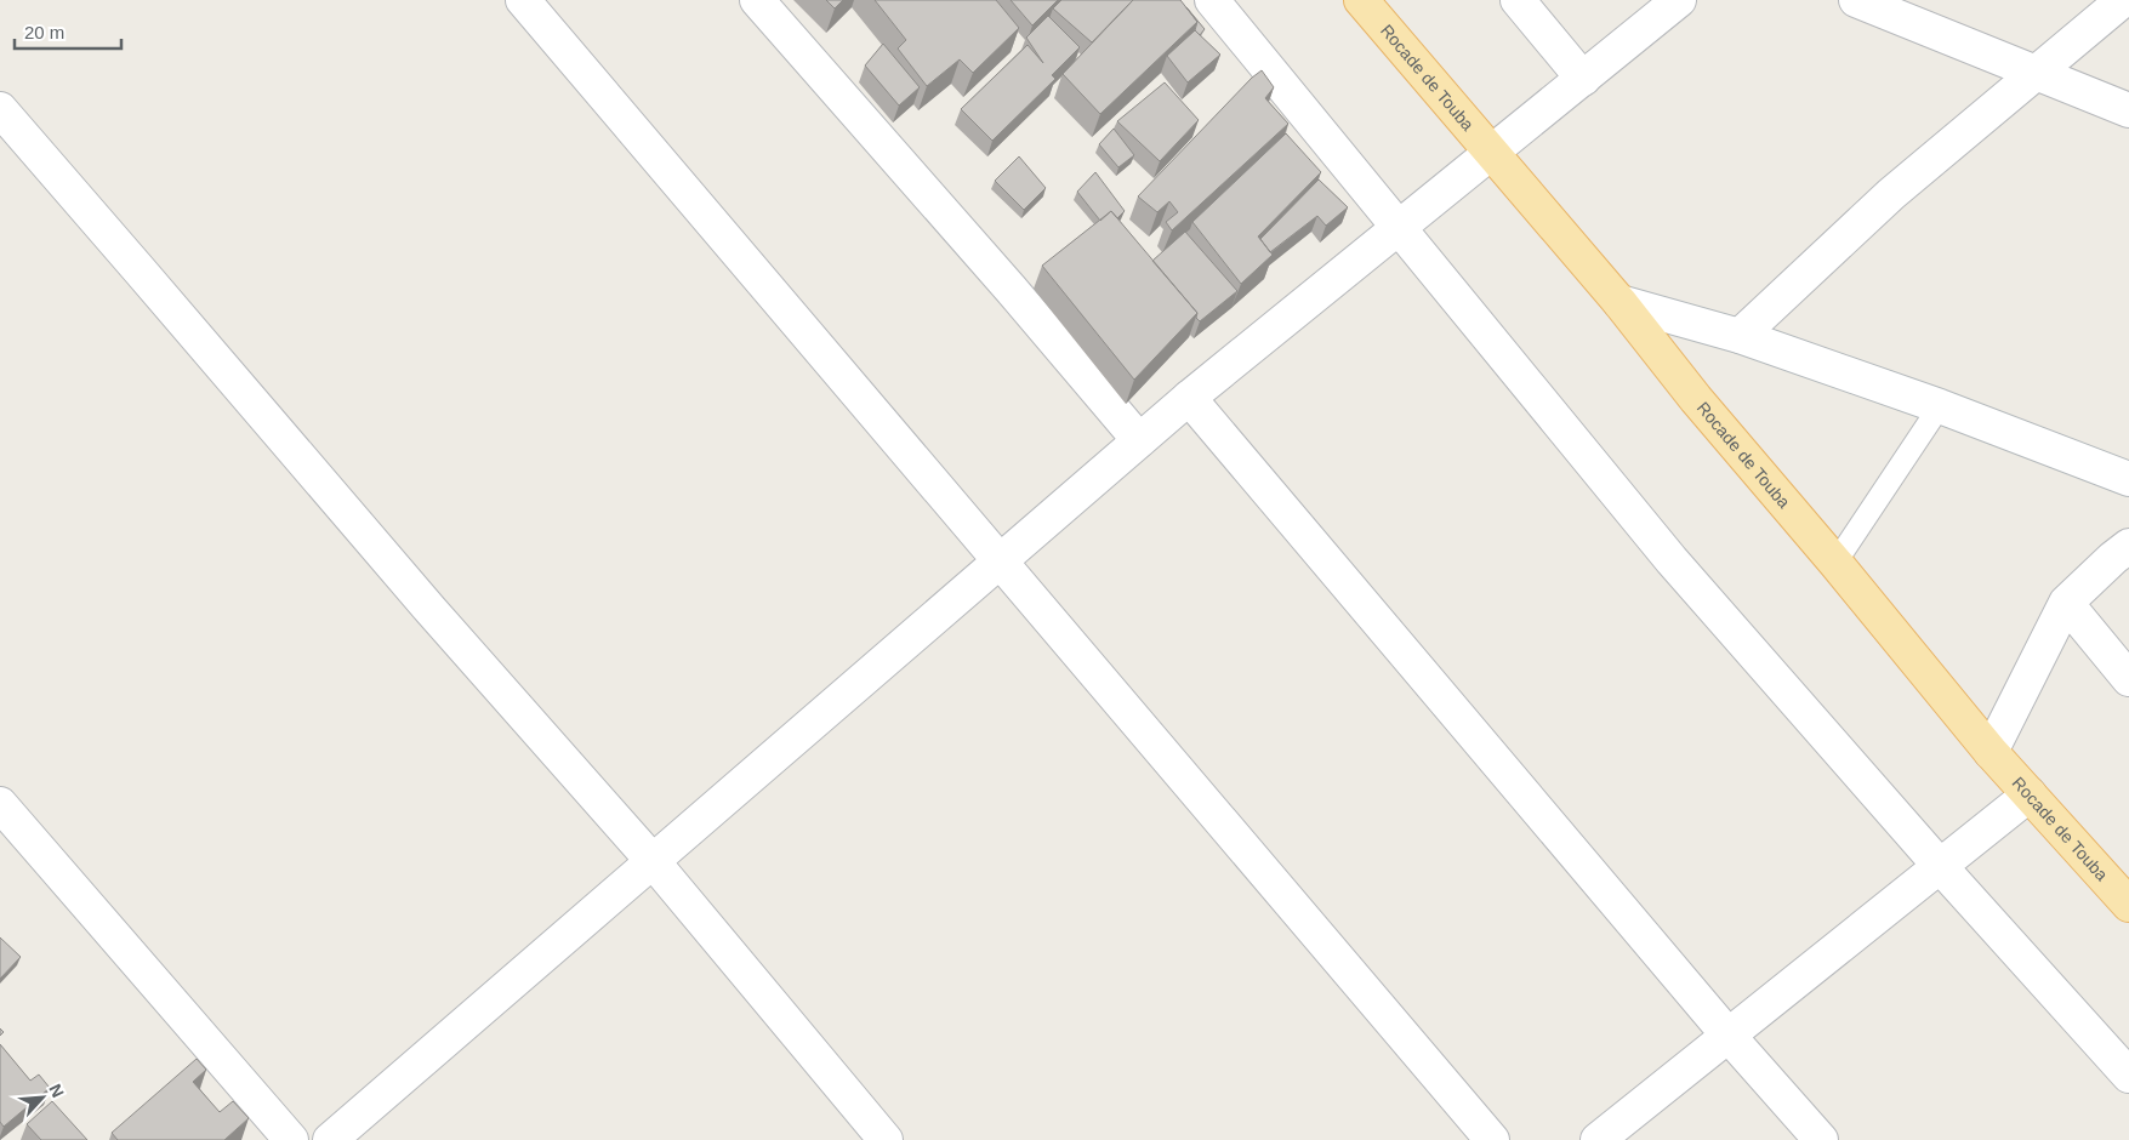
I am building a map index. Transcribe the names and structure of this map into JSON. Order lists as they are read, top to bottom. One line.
{"streets":{"main road":["Rocade de Touba"]},"scale_bar":"20 m","north":"top right"}
